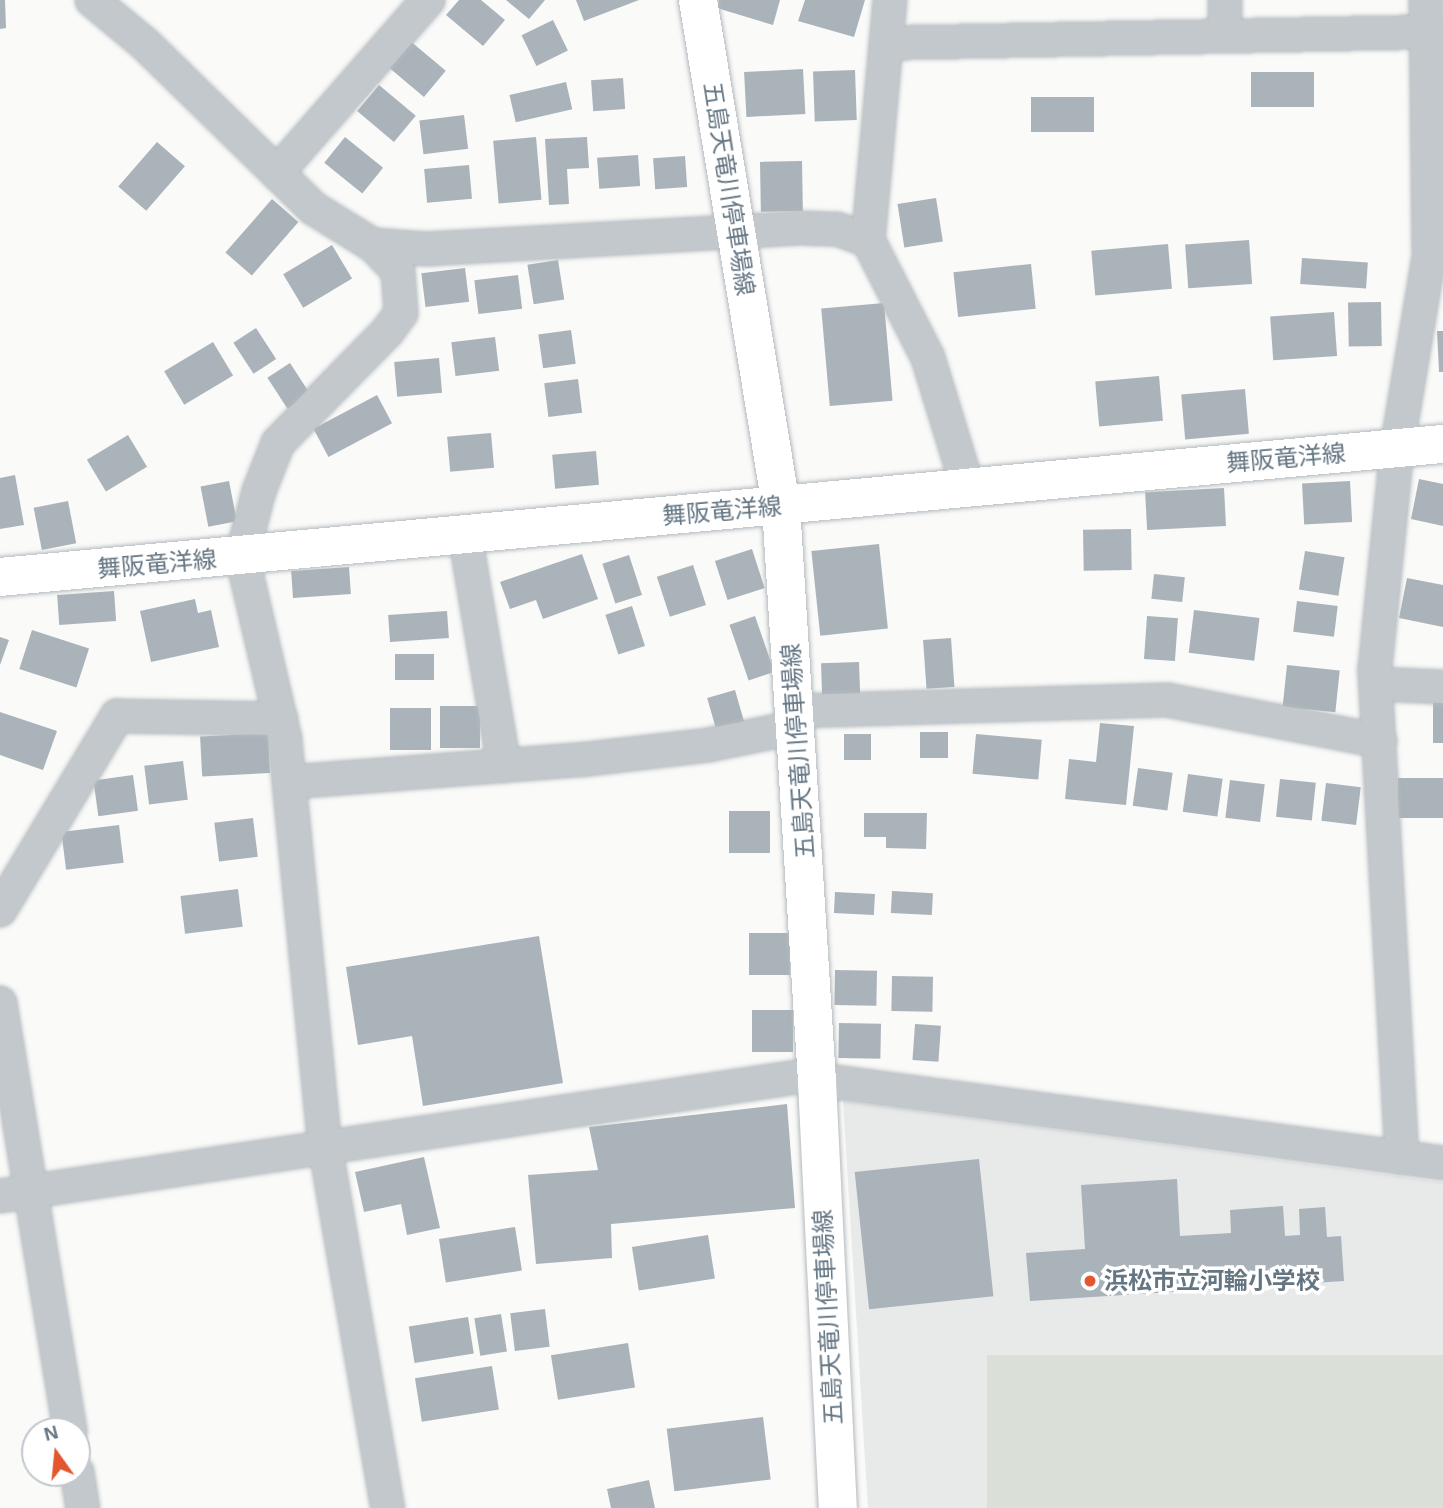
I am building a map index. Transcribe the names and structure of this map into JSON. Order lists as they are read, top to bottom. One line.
{"streets":{"main road":["五島天竜川停車場線","舞阪竜洋線"]},"crossings":[["五島天竜川停車場線","舞阪竜洋線"]],"places":["浜松市立河輪小学校"],"north":"top"}
